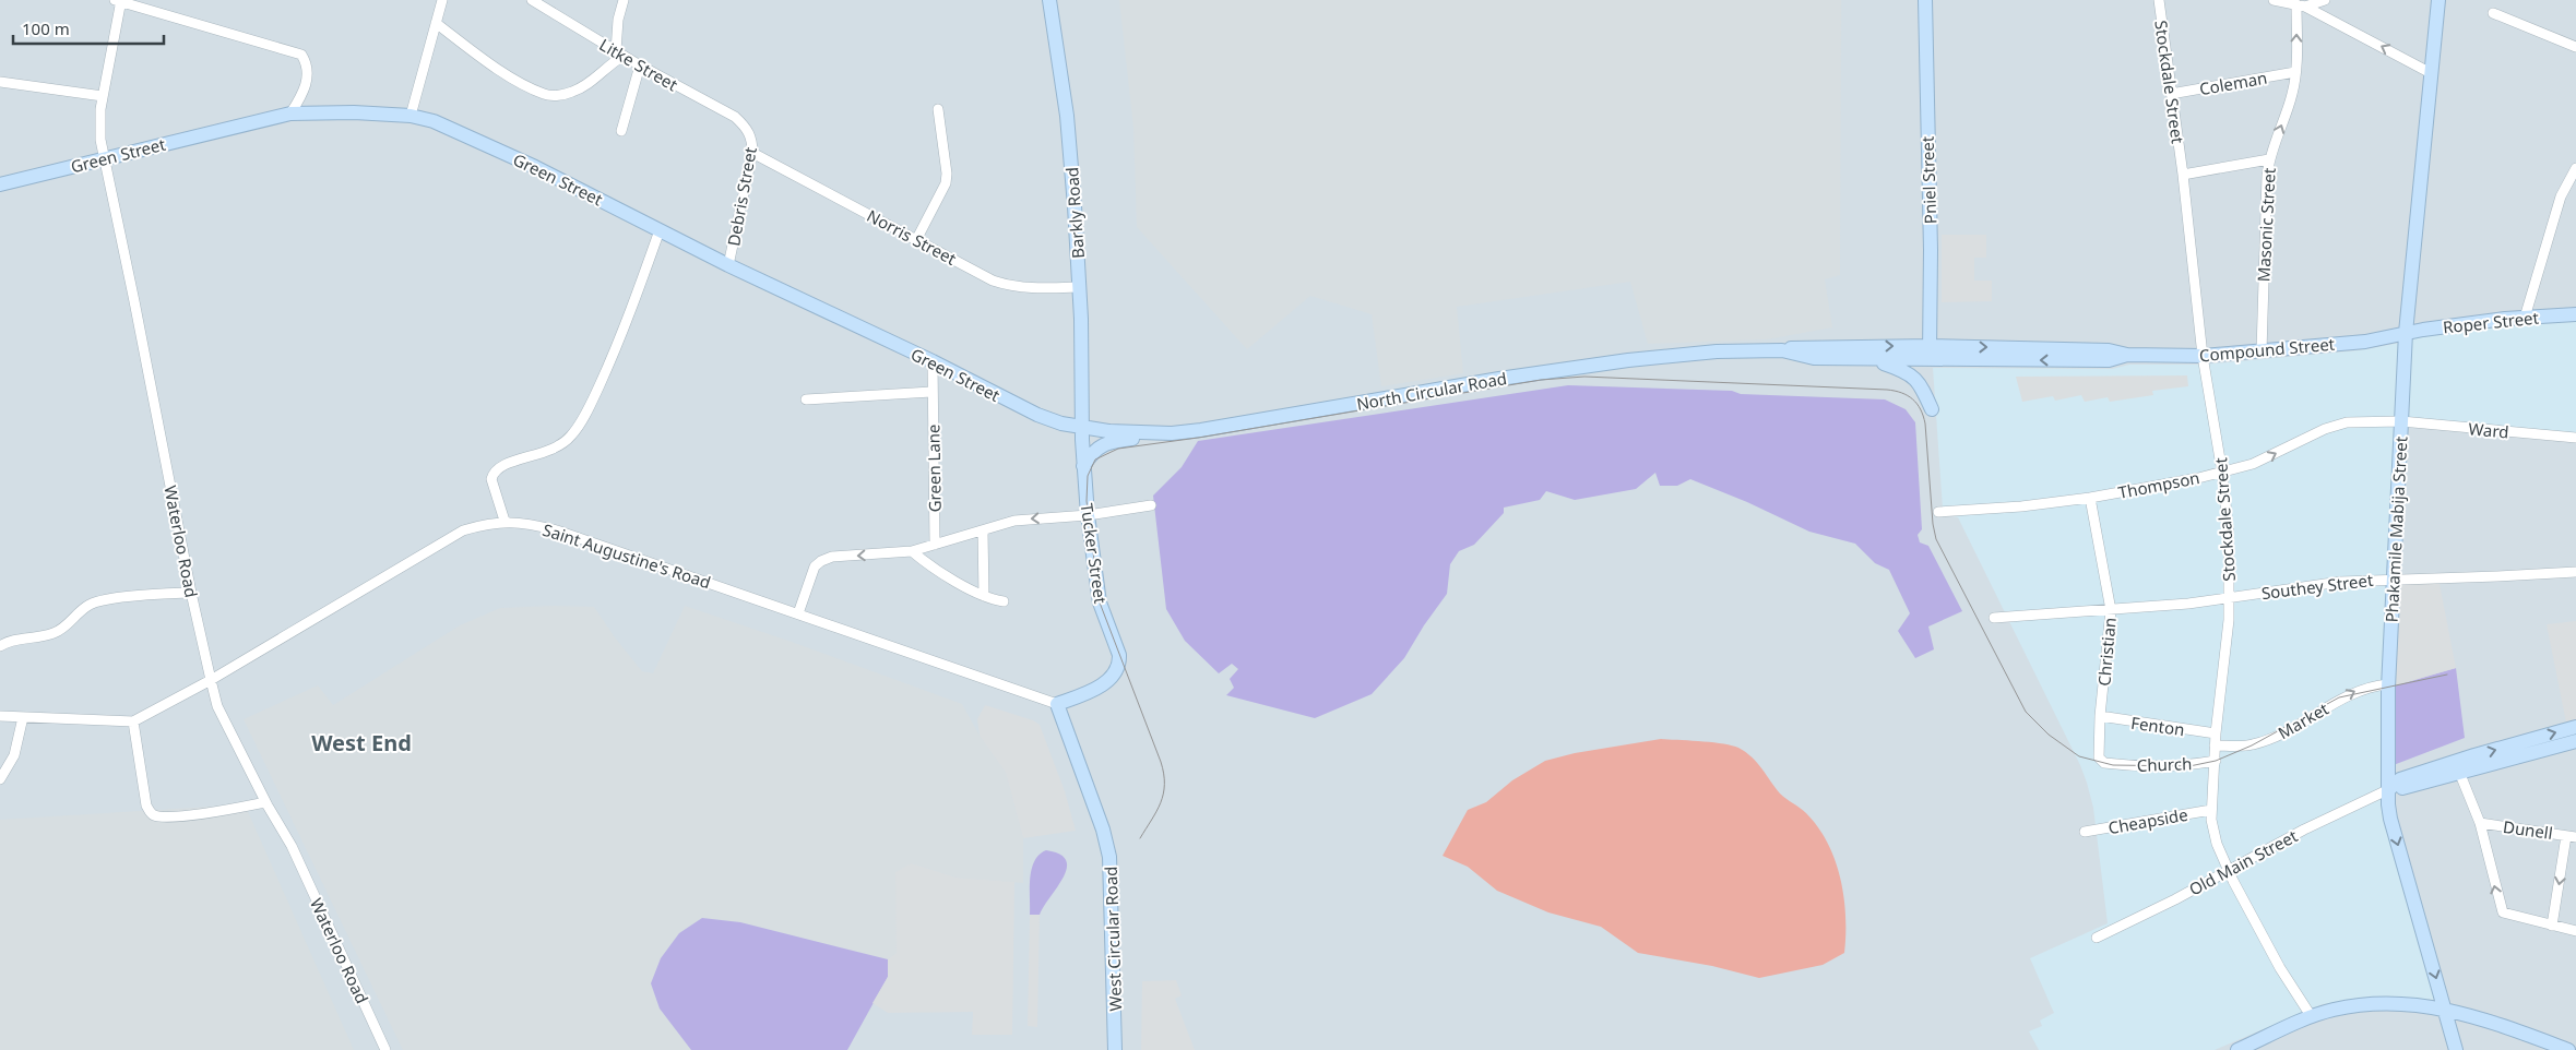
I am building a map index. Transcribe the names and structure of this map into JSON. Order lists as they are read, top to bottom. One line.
{"streets":{"street":["Litke Street","Stockdale Street","Coleman","Green Street","Pniel Street","Debris Street","Barkly Road","Masonic Street","Norris Street","Roper Street","Compound Street","North Circular Road","Ward","Green Lane","Thompson","Phakamile Mabija Street","Waterloo Road","Tucker Street","Saint Augustine's Road","Southey Street","Christian","Market","Fenton","Church","Cheapside","Dunell","Old Main Street","West Circular Road"]},"crossings":[["Litke Street","Debris Street"],["Stockdale Street","Coleman"],["Stockdale Street","Compound Street"],["Stockdale Street","Thompson"],["Stockdale Street","Southey Street"],["Stockdale Street","Market"],["Stockdale Street","Fenton"],["Stockdale Street","Church"],["Stockdale Street","Cheapside"],["Stockdale Street","Old Main Street"],["Coleman","Masonic Street"],["Green Street","Debris Street"],["Green Street","Barkly Road"],["Green Street","North Circular Road"],["Green Street","Green Lane"],["Green Street","Waterloo Road"],["Green Street","Tucker Street"],["Pniel Street","Compound Street"],["Pniel Street","North Circular Road"],["Debris Street","Norris Street"],["Barkly Road","Norris Street"],["Barkly Road","North Circular Road"],["Barkly Road","Tucker Street"],["Masonic Street","Compound Street"],["Roper Street","Compound Street"],["Roper Street","Phakamile Mabija Street"],["Compound Street","North Circular Road"],["Compound Street","Phakamile Mabija Street"],["North Circular Road","Tucker Street"],["Ward","Thompson"],["Ward","Phakamile Mabija Street"],["Thompson","Phakamile Mabija Street"],["Thompson","Christian"],["Phakamile Mabija Street","Southey Street"],["Phakamile Mabija Street","Market"],["Phakamile Mabija Street","Old Main Street"],["Waterloo Road","Saint Augustine's Road"],["Tucker Street","Saint Augustine's Road"],["Tucker Street","West Circular Road"],["Saint Augustine's Road","West Circular Road"],["Southey Street","Christian"],["Christian","Fenton"],["Christian","Church"]],"one_way":["Masonic Street","Thompson","Market"],"districts":["West End"],"scale_bar":"100 m"}
